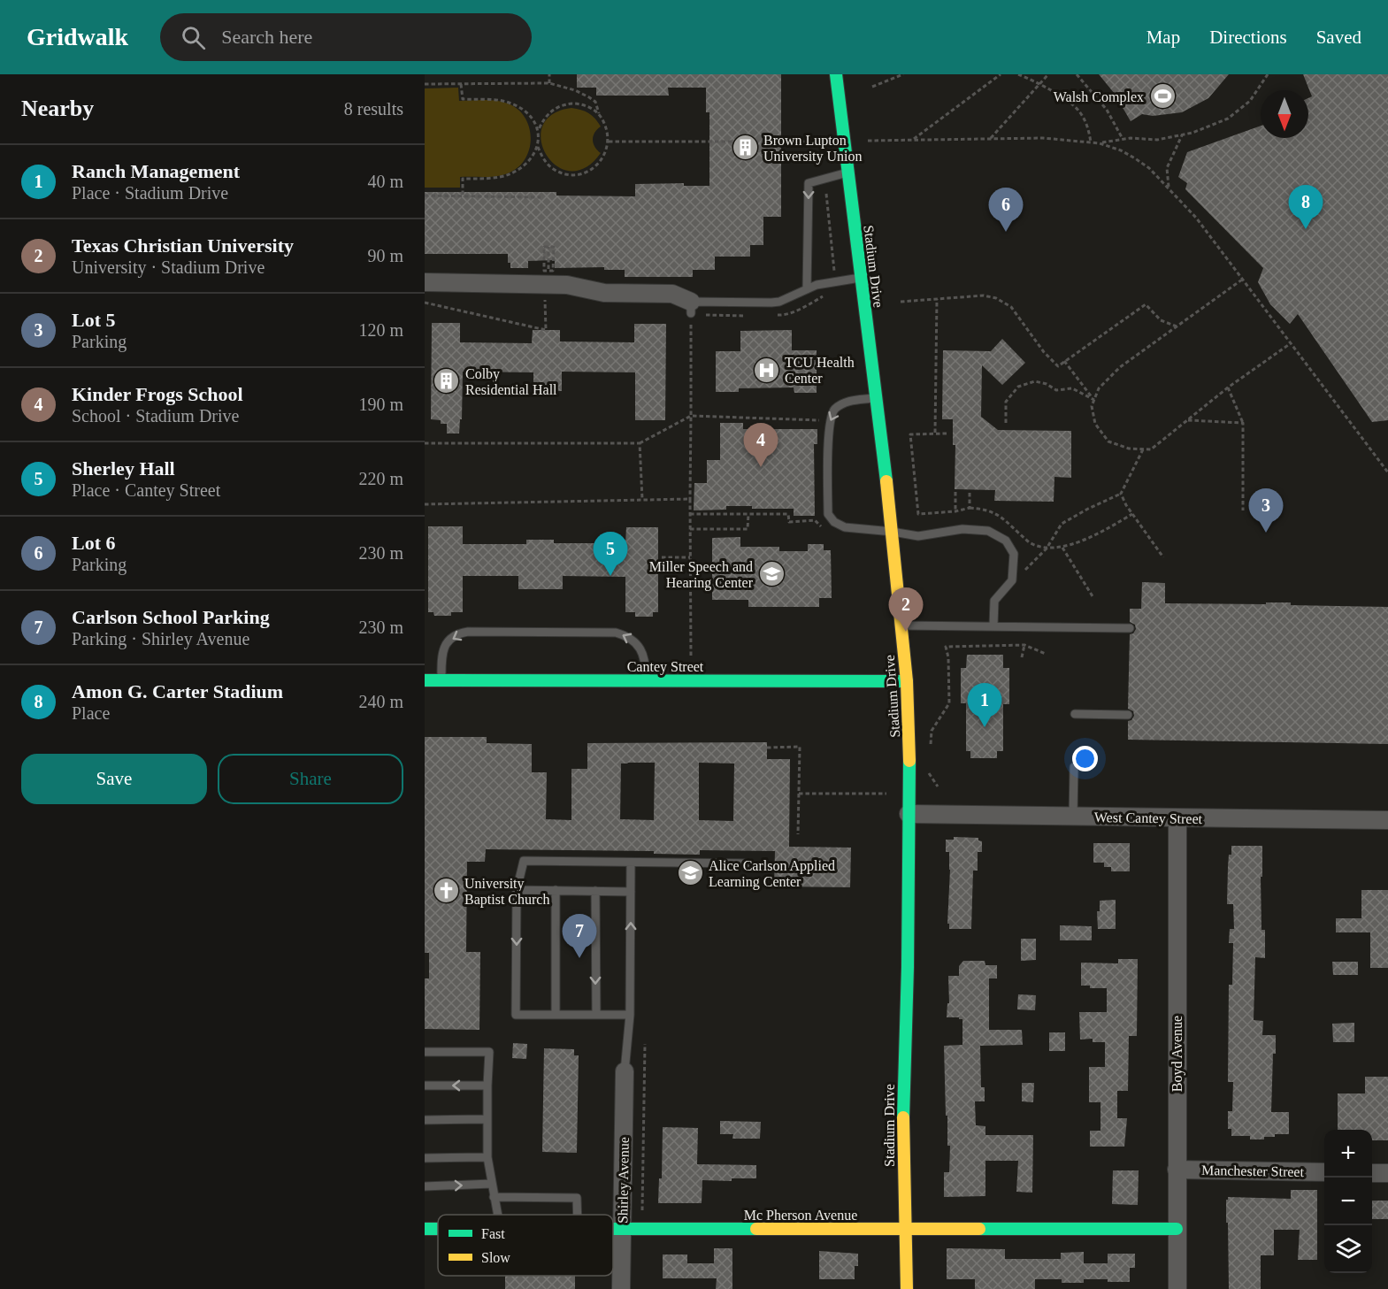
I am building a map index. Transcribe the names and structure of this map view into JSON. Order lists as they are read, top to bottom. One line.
{"streets":{"street":["Stadium Drive","Cantey Street","West Cantey Street","Boyd Avenue","Manchester Street","Shirley Avenue","Mc Pherson Avenue"]},"crossings":[["Stadium Drive","Cantey Street"],["Stadium Drive","West Cantey Street"],["Stadium Drive","Mc Pherson Avenue"],["West Cantey Street","Boyd Avenue"],["Boyd Avenue","Manchester Street"],["Boyd Avenue","Mc Pherson Avenue"],["Shirley Avenue","Mc Pherson Avenue"]],"places":{"sports":["Walsh Complex"],"building":["Brown Lupton University Union","Colby Residential Hall"],"hospital":["TCU Health Center"],"school or university":["Miller Speech and Hearing Center","Alice Carlson Applied Learning Center"],"church":["University Baptist Church"]},"legend":["Fast","Slow"],"north":"bottom","page":{"header":"Gridwalk","search":"Search here","nav":["Map","Directions","Saved"],"heading":["Nearby","8 results"],"list":[{"mark":"1","name":"Ranch Management","note":"Place · Stadium Drive","value":"40 m"},{"mark":"2","name":"Texas Christian University","note":"University · Stadium Drive","value":"90 m"},{"mark":"3","name":"Lot 5","note":"Parking","value":"120 m"},{"mark":"4","name":"Kinder Frogs School","note":"School · Stadium Drive","value":"190 m"},{"mark":"5","name":"Sherley Hall","note":"Place · Cantey Street","value":"220 m"},{"mark":"6","name":"Lot 6","note":"Parking","value":"230 m"},{"mark":"7","name":"Carlson School Parking","note":"Parking · Shirley Avenue","value":"230 m"},{"mark":"8","name":"Amon G. Carter Stadium","note":"Place","value":"240 m"}],"pins":["8","6","4","3","5","2","1","7"],"buttons":["Save","Share"],"map_buttons":["+","−"]}}
